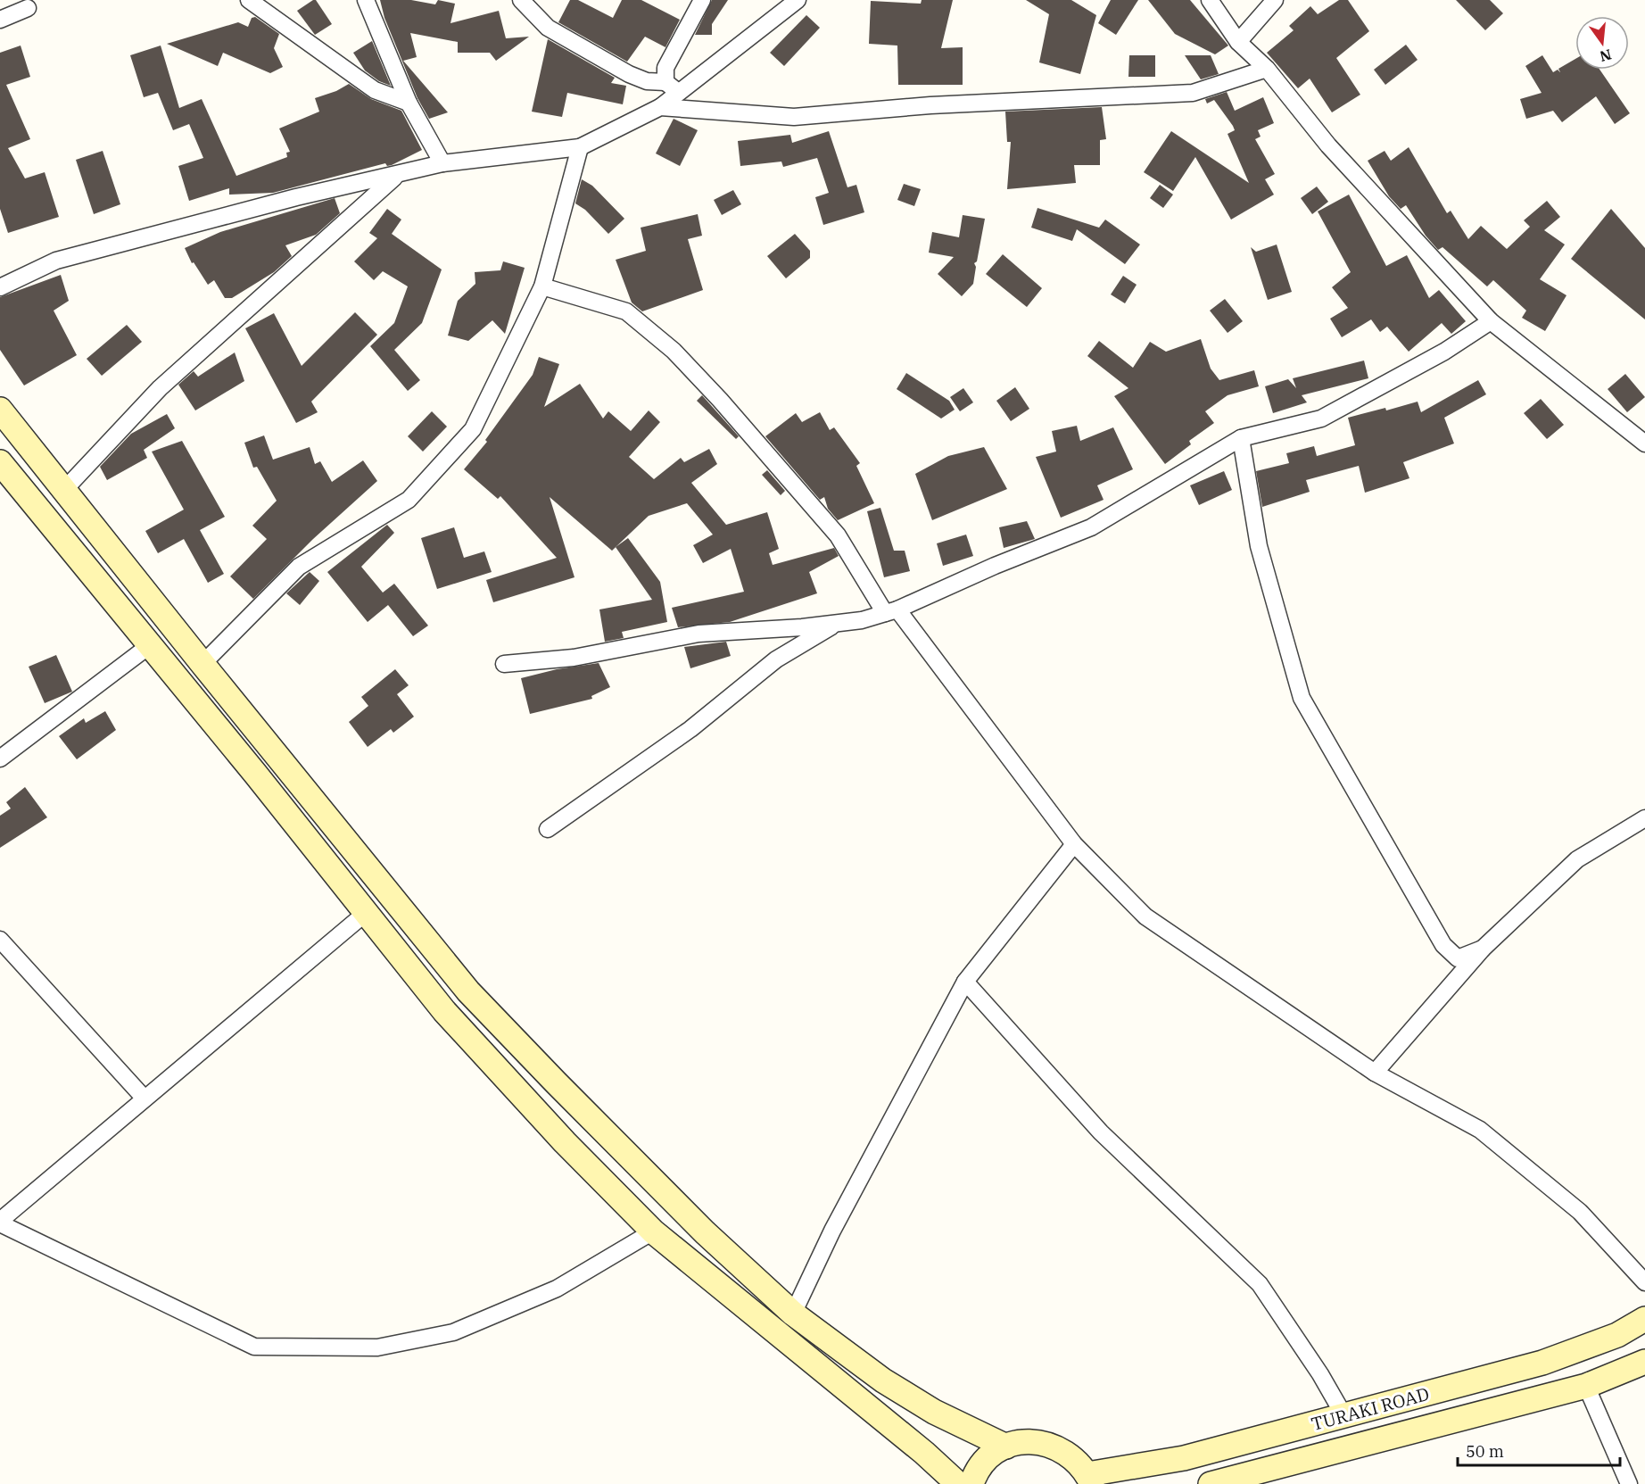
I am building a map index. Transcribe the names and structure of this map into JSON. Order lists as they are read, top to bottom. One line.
{"streets":{"street":["TURAKI ROAD"]},"scale_bar":"50 m","north":"bottom"}
